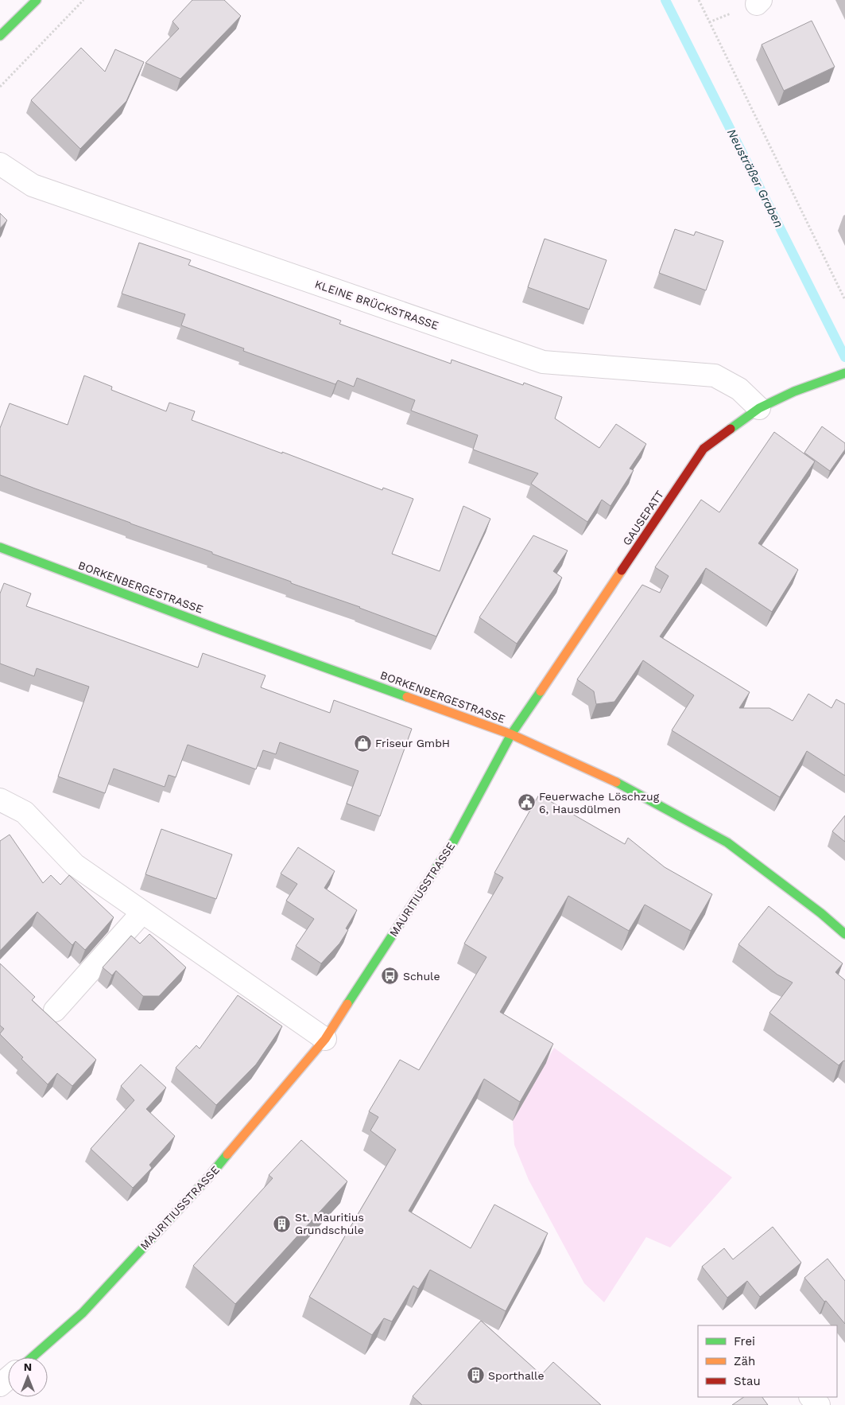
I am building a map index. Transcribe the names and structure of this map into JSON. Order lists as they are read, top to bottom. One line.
{"streets":{"street":["KLEINE BRÜCKSTRASSE","GAUSEPATT","BORKENBERGESTRASSE","MAURITIUSSTRASSE"]},"crossings":[["KLEINE BRÜCKSTRASSE","GAUSEPATT"],["GAUSEPATT","BORKENBERGESTRASSE"],["GAUSEPATT","MAURITIUSSTRASSE"],["BORKENBERGESTRASSE","MAURITIUSSTRASSE"]],"water":["Neusträßer Graben"],"places":{"shop":["Friseur GmbH"],"public building":["Feuerwache Löschzug 6, Hausdülmen"],"bus stop":["Schule"],"building":["St. Mauritius Grundschule","Sporthalle"]},"legend":["Frei","Zäh","Stau"],"north":"top"}
